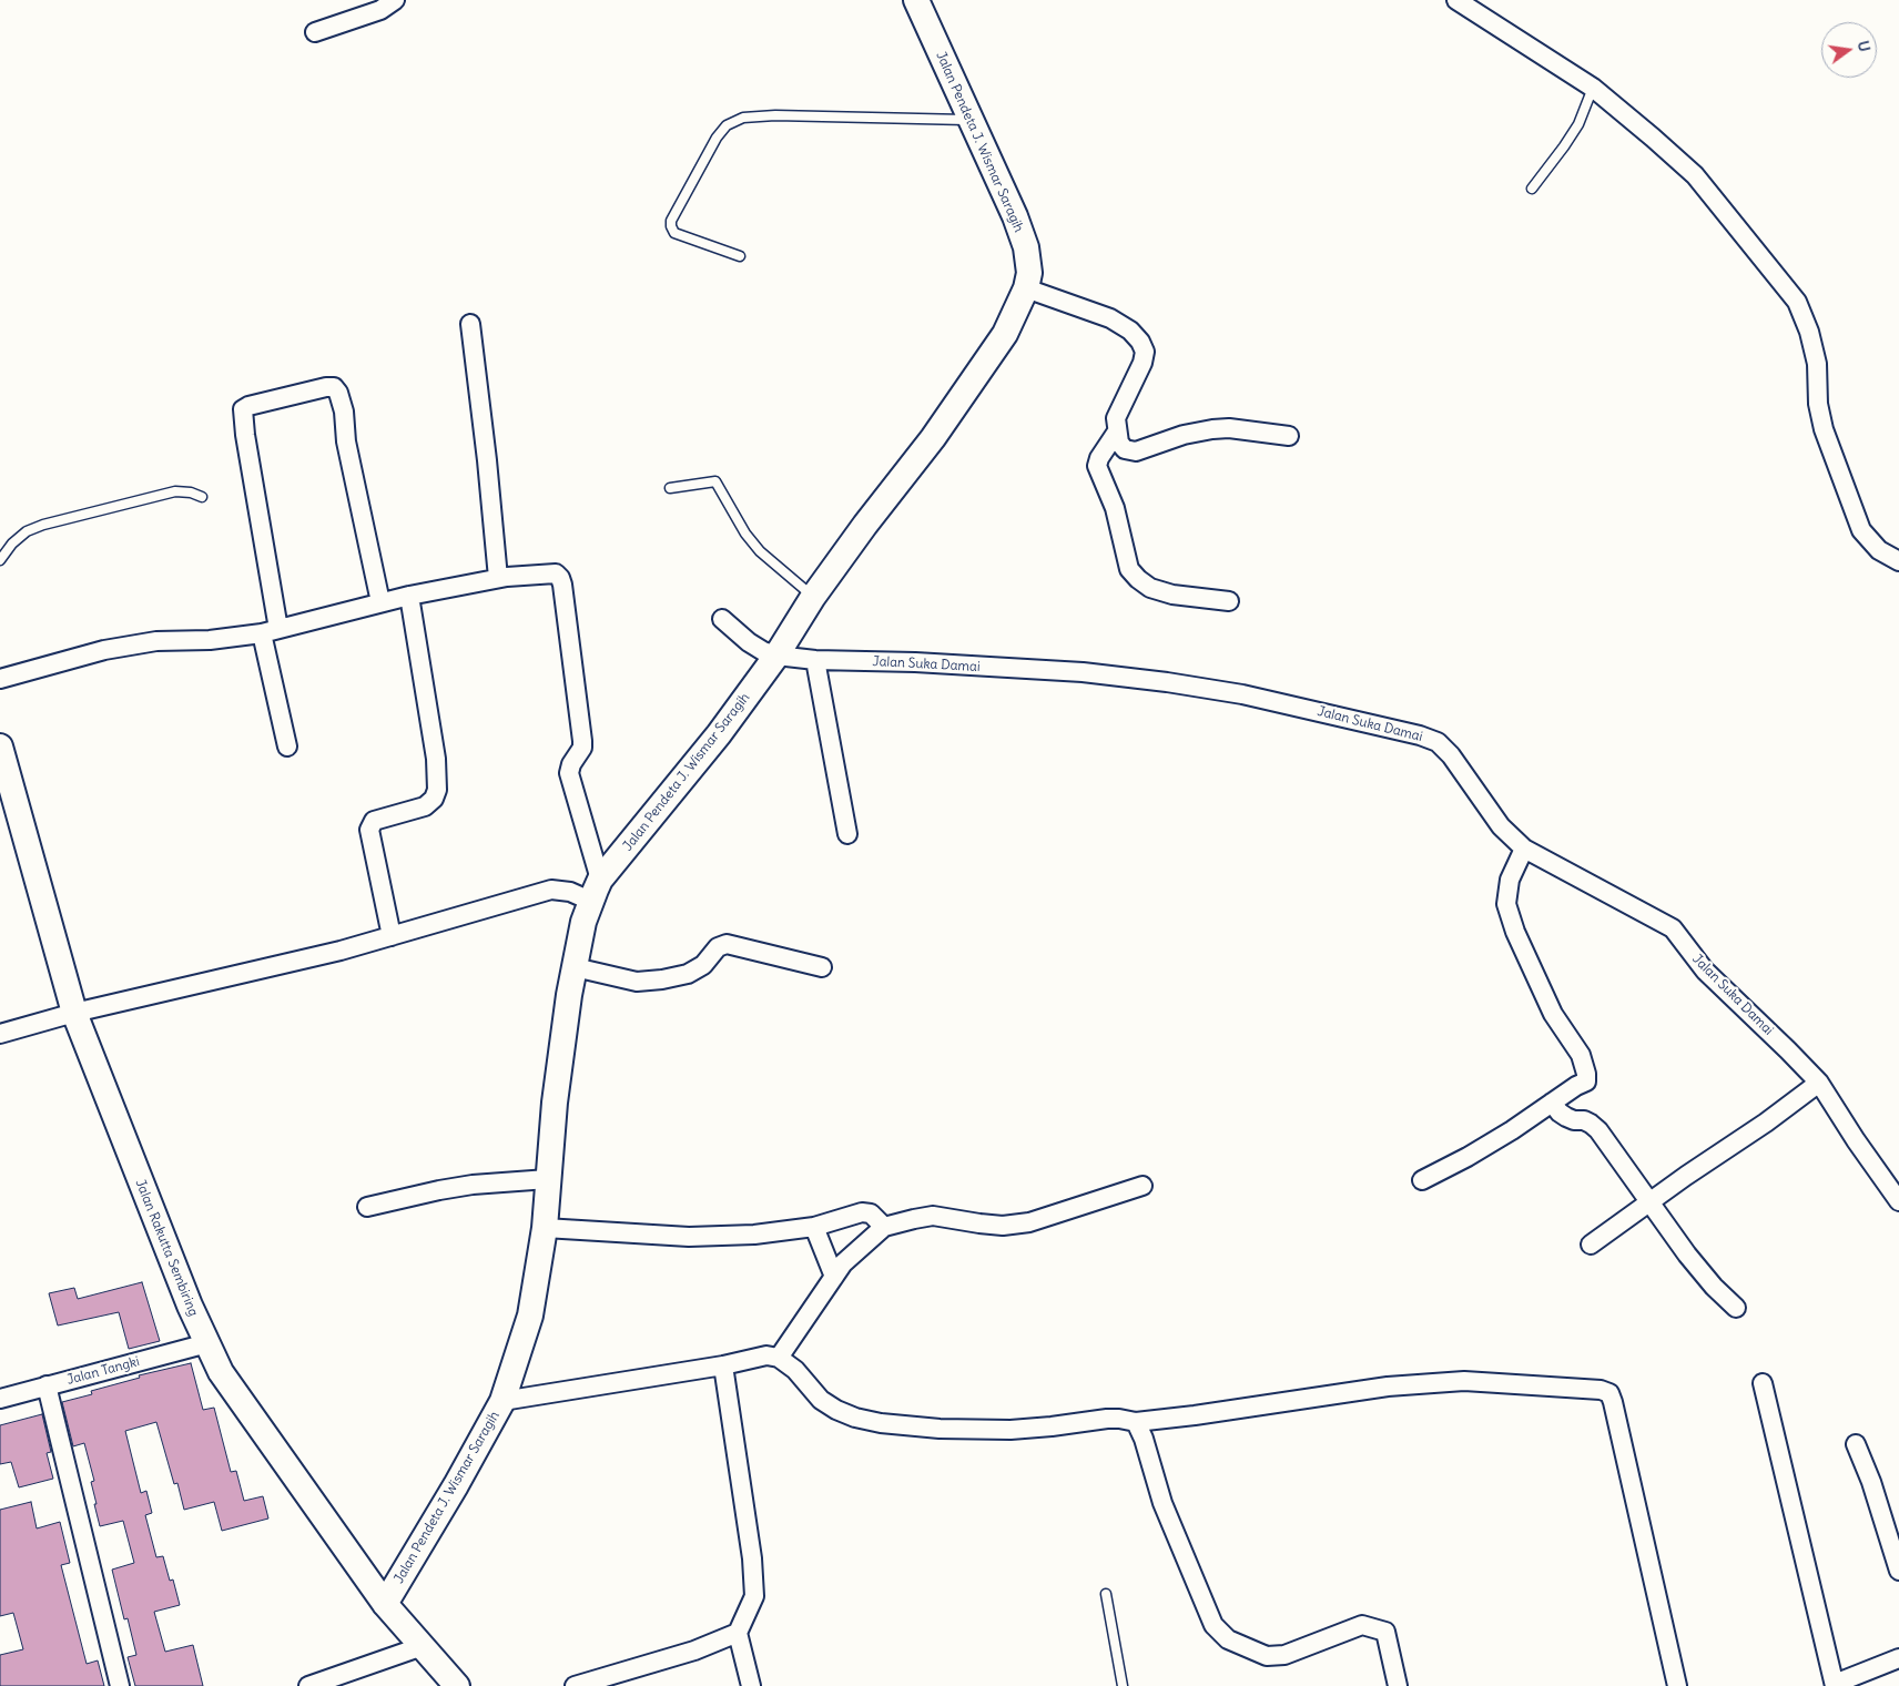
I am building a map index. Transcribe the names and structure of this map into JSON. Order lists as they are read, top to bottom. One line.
{"streets":{"street":["Jalan Pendeta J. Wismar Saragih","Jalan Suka Damai","Jalan Rakutta Sembiring","Jalan Tangki"]},"crossings":[["Jalan Pendeta J. Wismar Saragih","Jalan Suka Damai"],["Jalan Pendeta J. Wismar Saragih","Jalan Rakutta Sembiring"],["Jalan Rakutta Sembiring","Jalan Tangki"]],"north":"right"}
